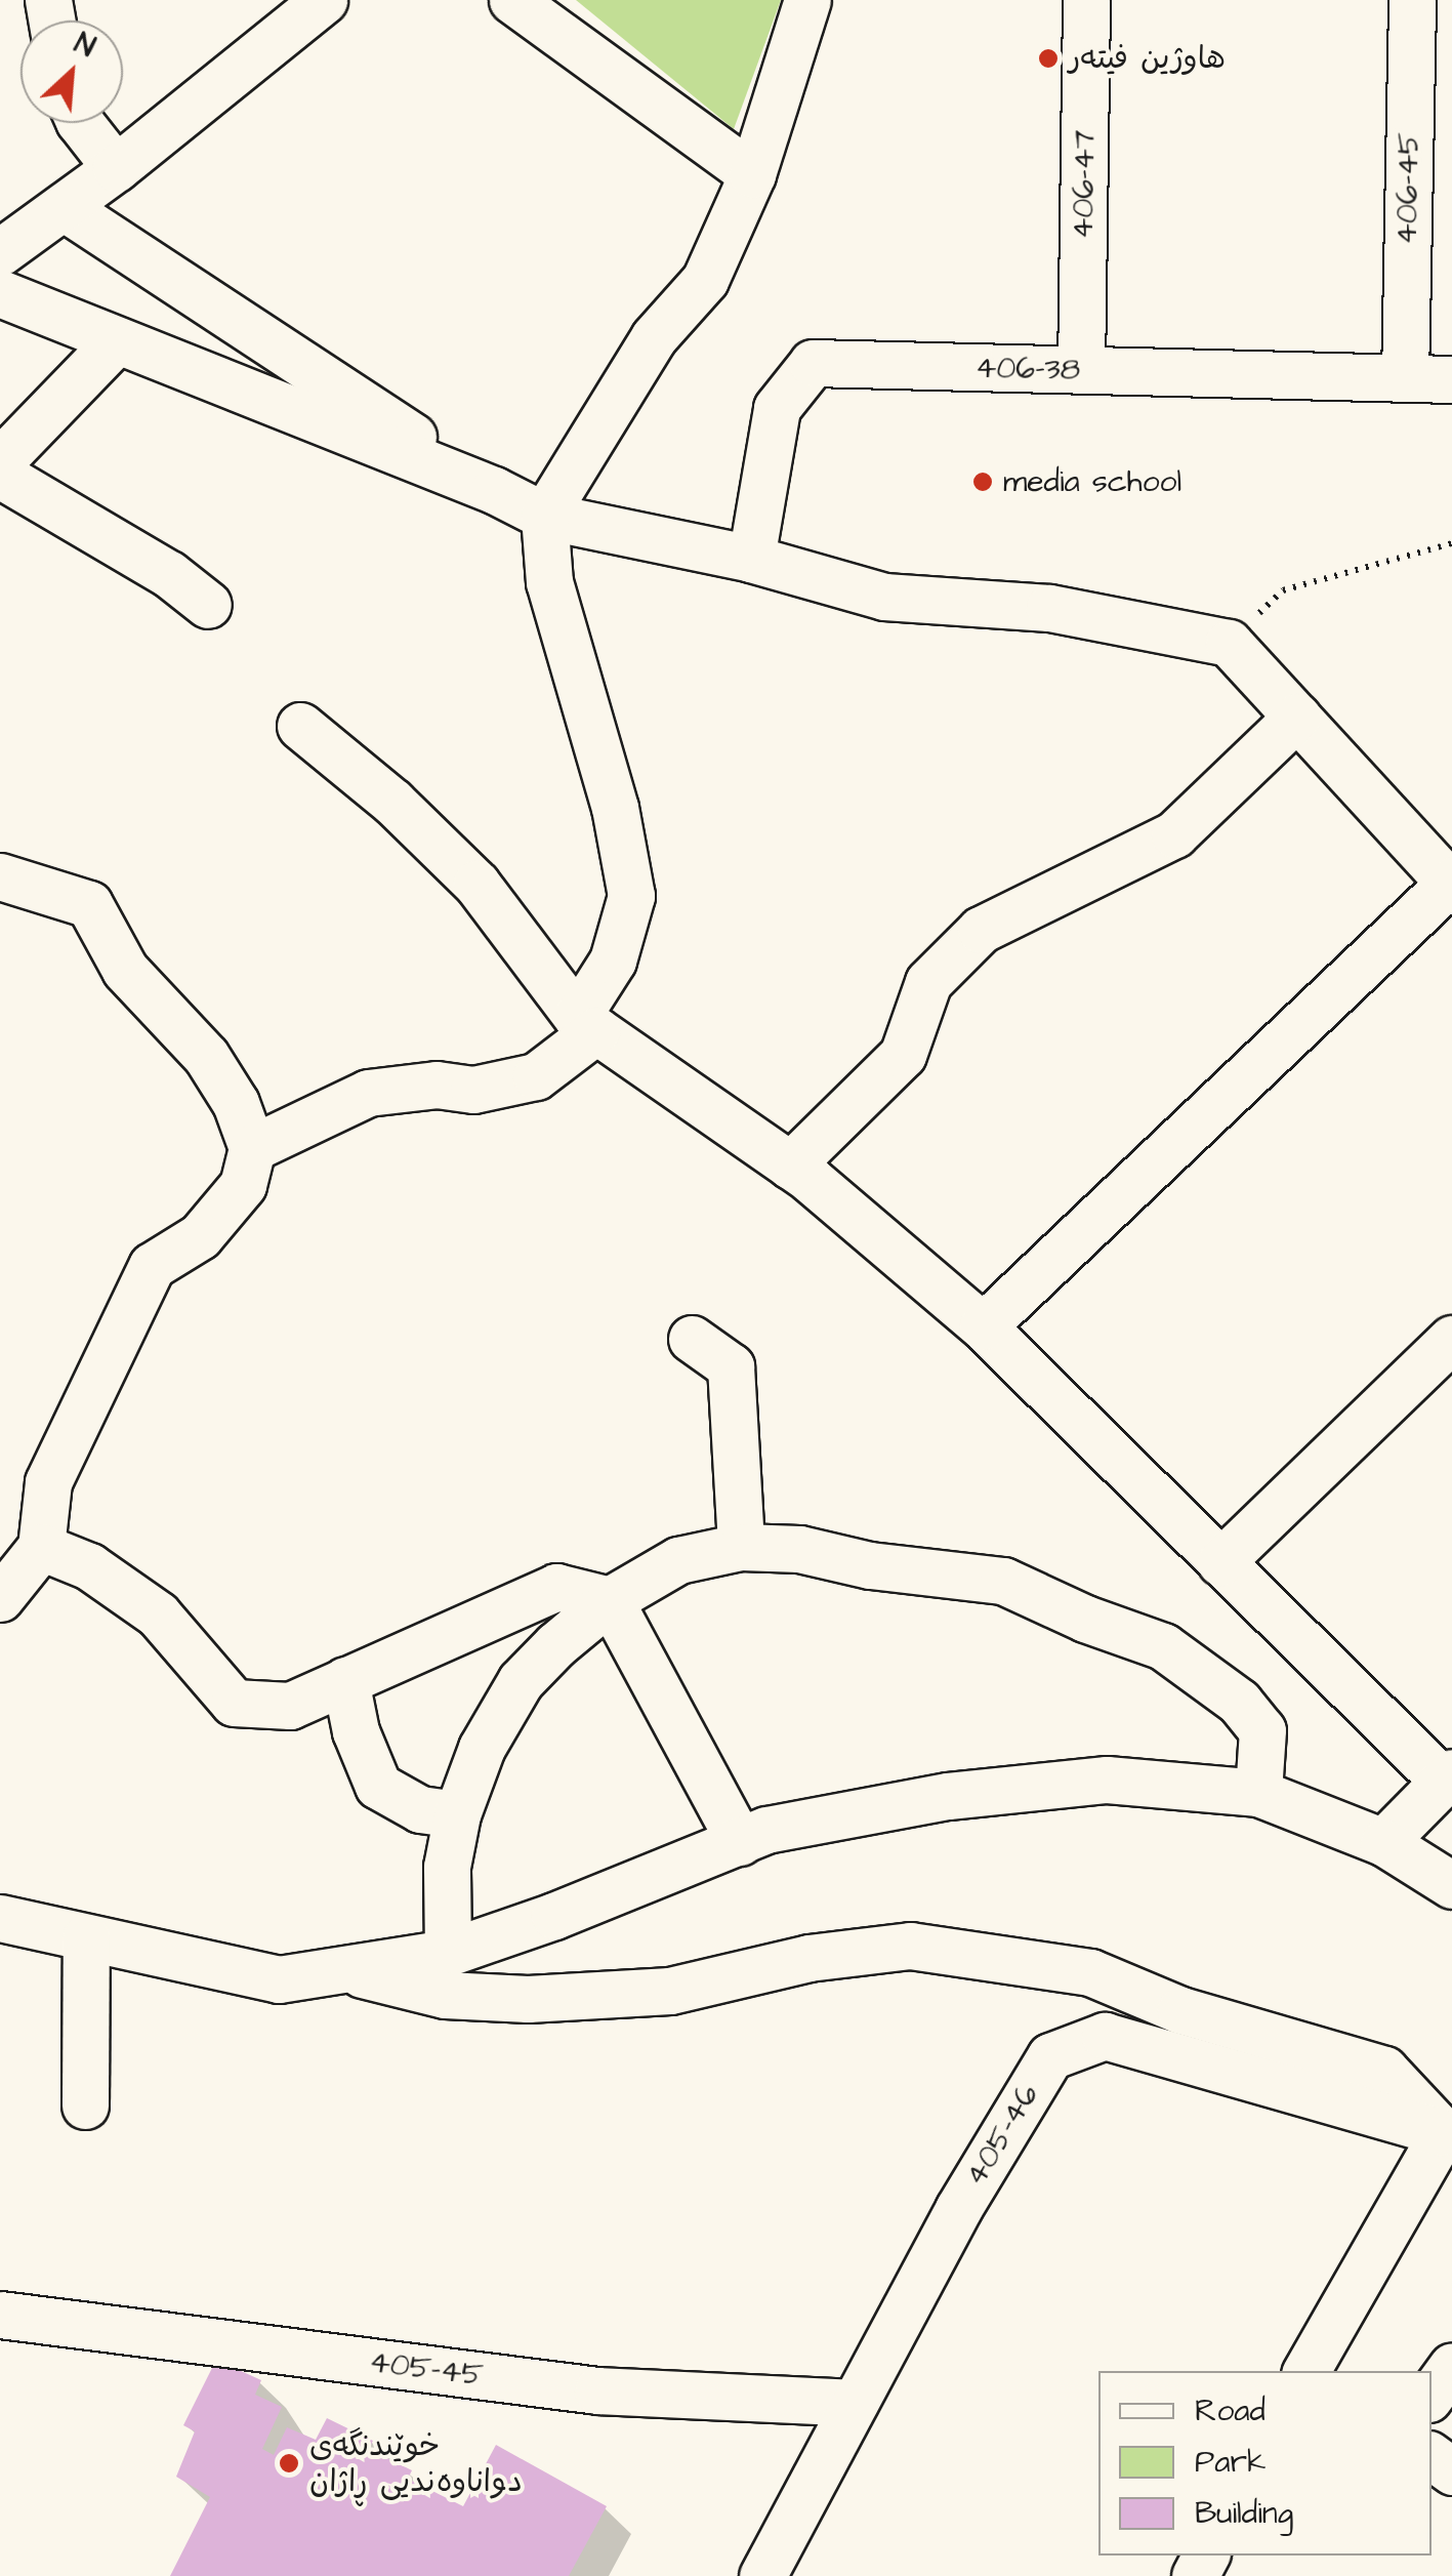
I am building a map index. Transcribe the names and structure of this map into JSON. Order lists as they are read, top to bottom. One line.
{"streets":{"street":["406-47","406-45","406-38","405-46","405-45"]},"crossings":[["406-47","406-38"],["406-45","406-38"],["405-46","405-45"]],"places":["هاوژین فیتەر","media school","خوێندنگەی دواناوەندیی ڕاژان"],"legend":["Road","Park","Building"],"north":"top right"}
